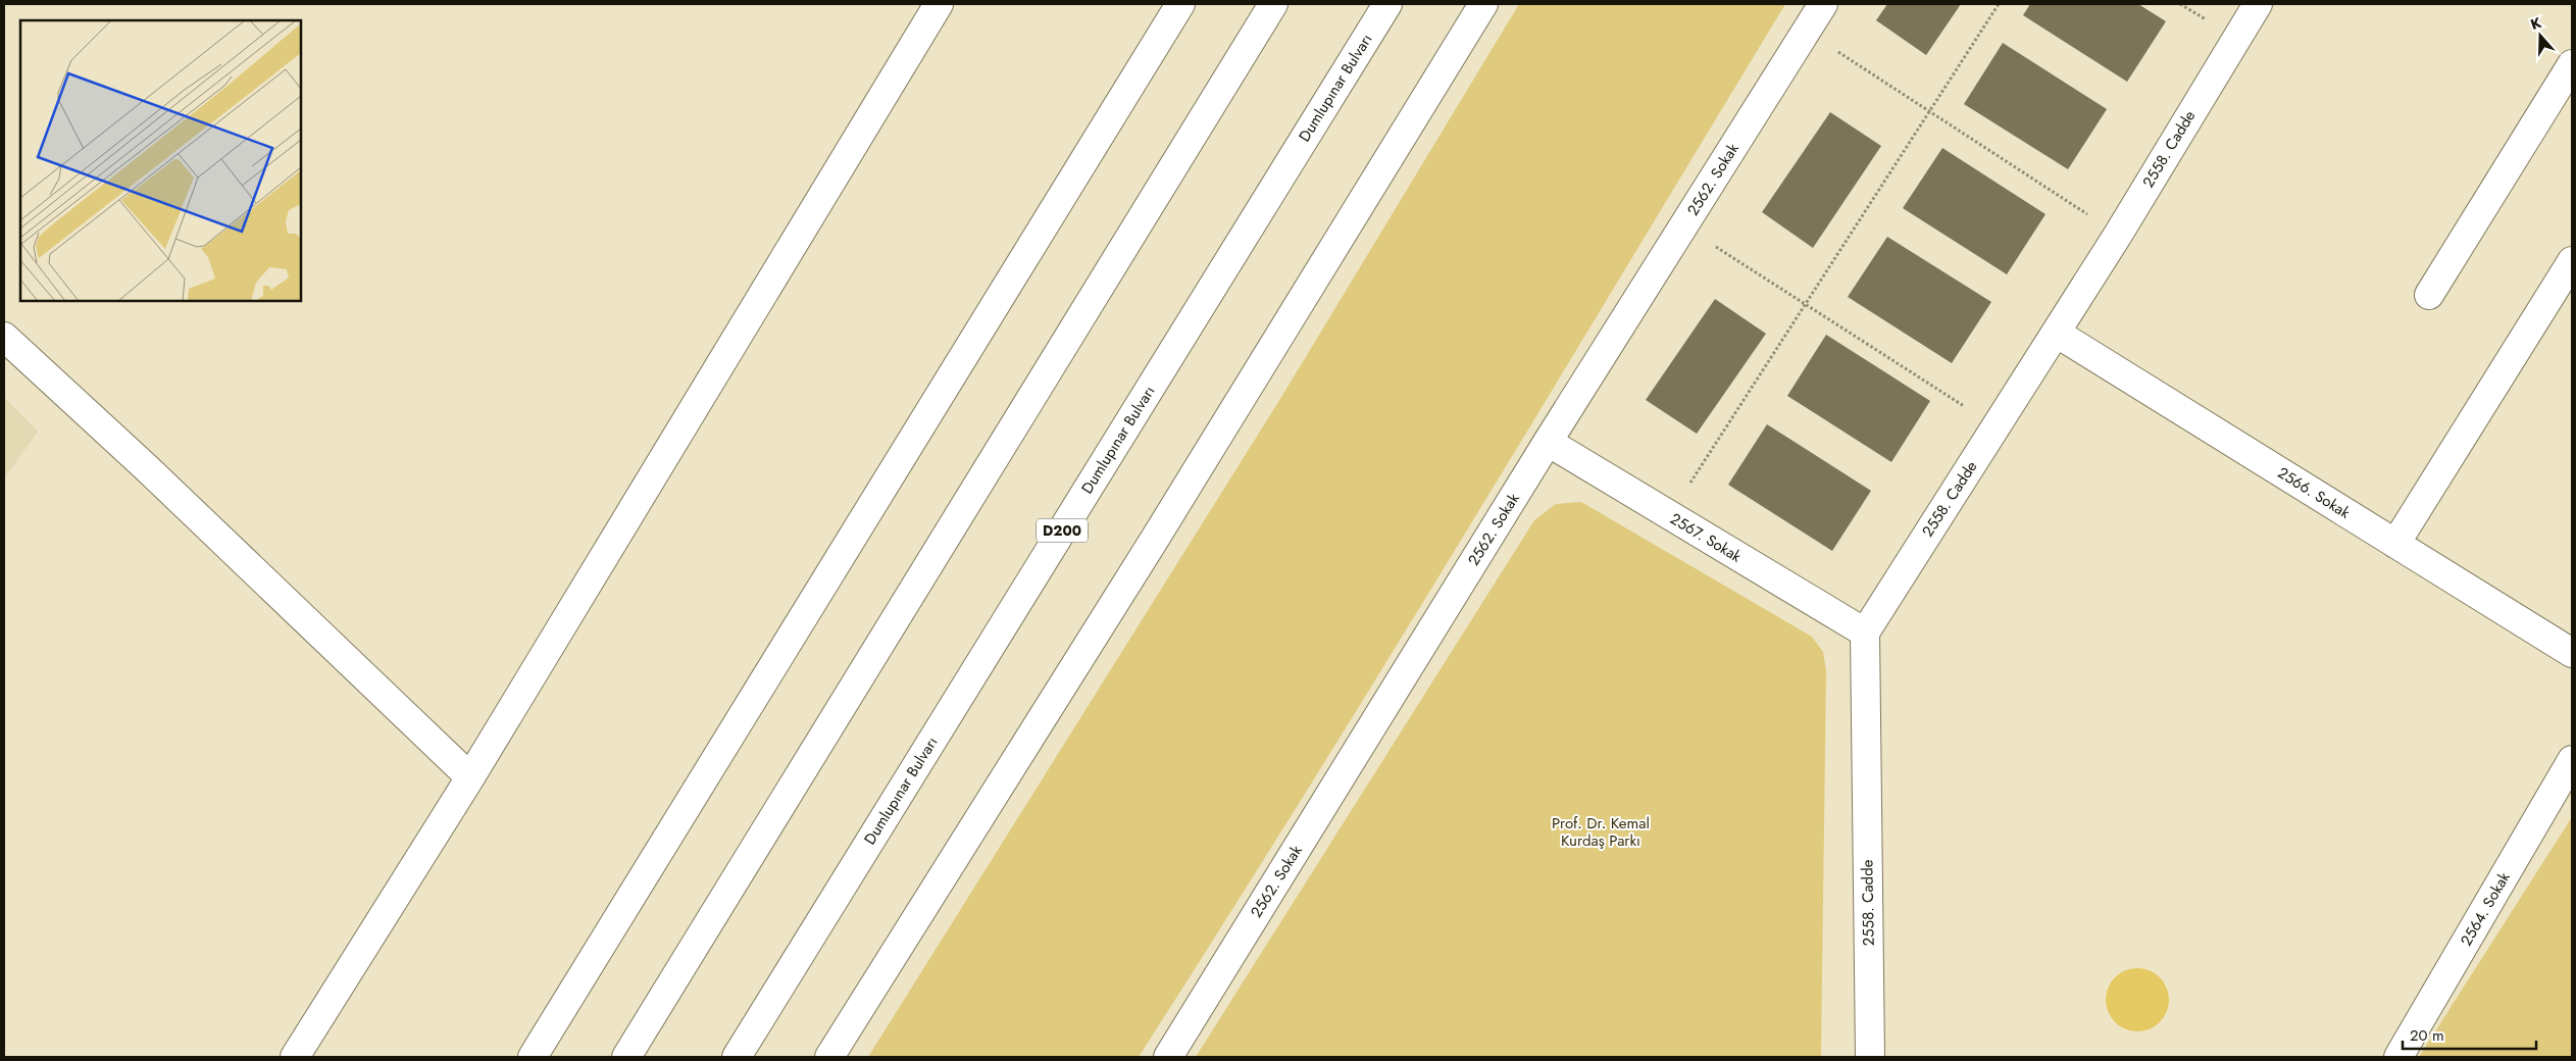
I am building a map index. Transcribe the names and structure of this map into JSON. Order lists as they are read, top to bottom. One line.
{"streets":{"main road":["Dumlupınar Bulvarı","2558. Cadde","2562. Sokak","2566. Sokak","D200","2567. Sokak","2564. Sokak"]},"crossings":[["2558. Cadde","2566. Sokak"],["2558. Cadde","2567. Sokak"],["2562. Sokak","2567. Sokak"]],"parks":["Prof. Dr. Kemal Kurdaş Parkı"],"scale_bar":"20 m","north":"top"}
